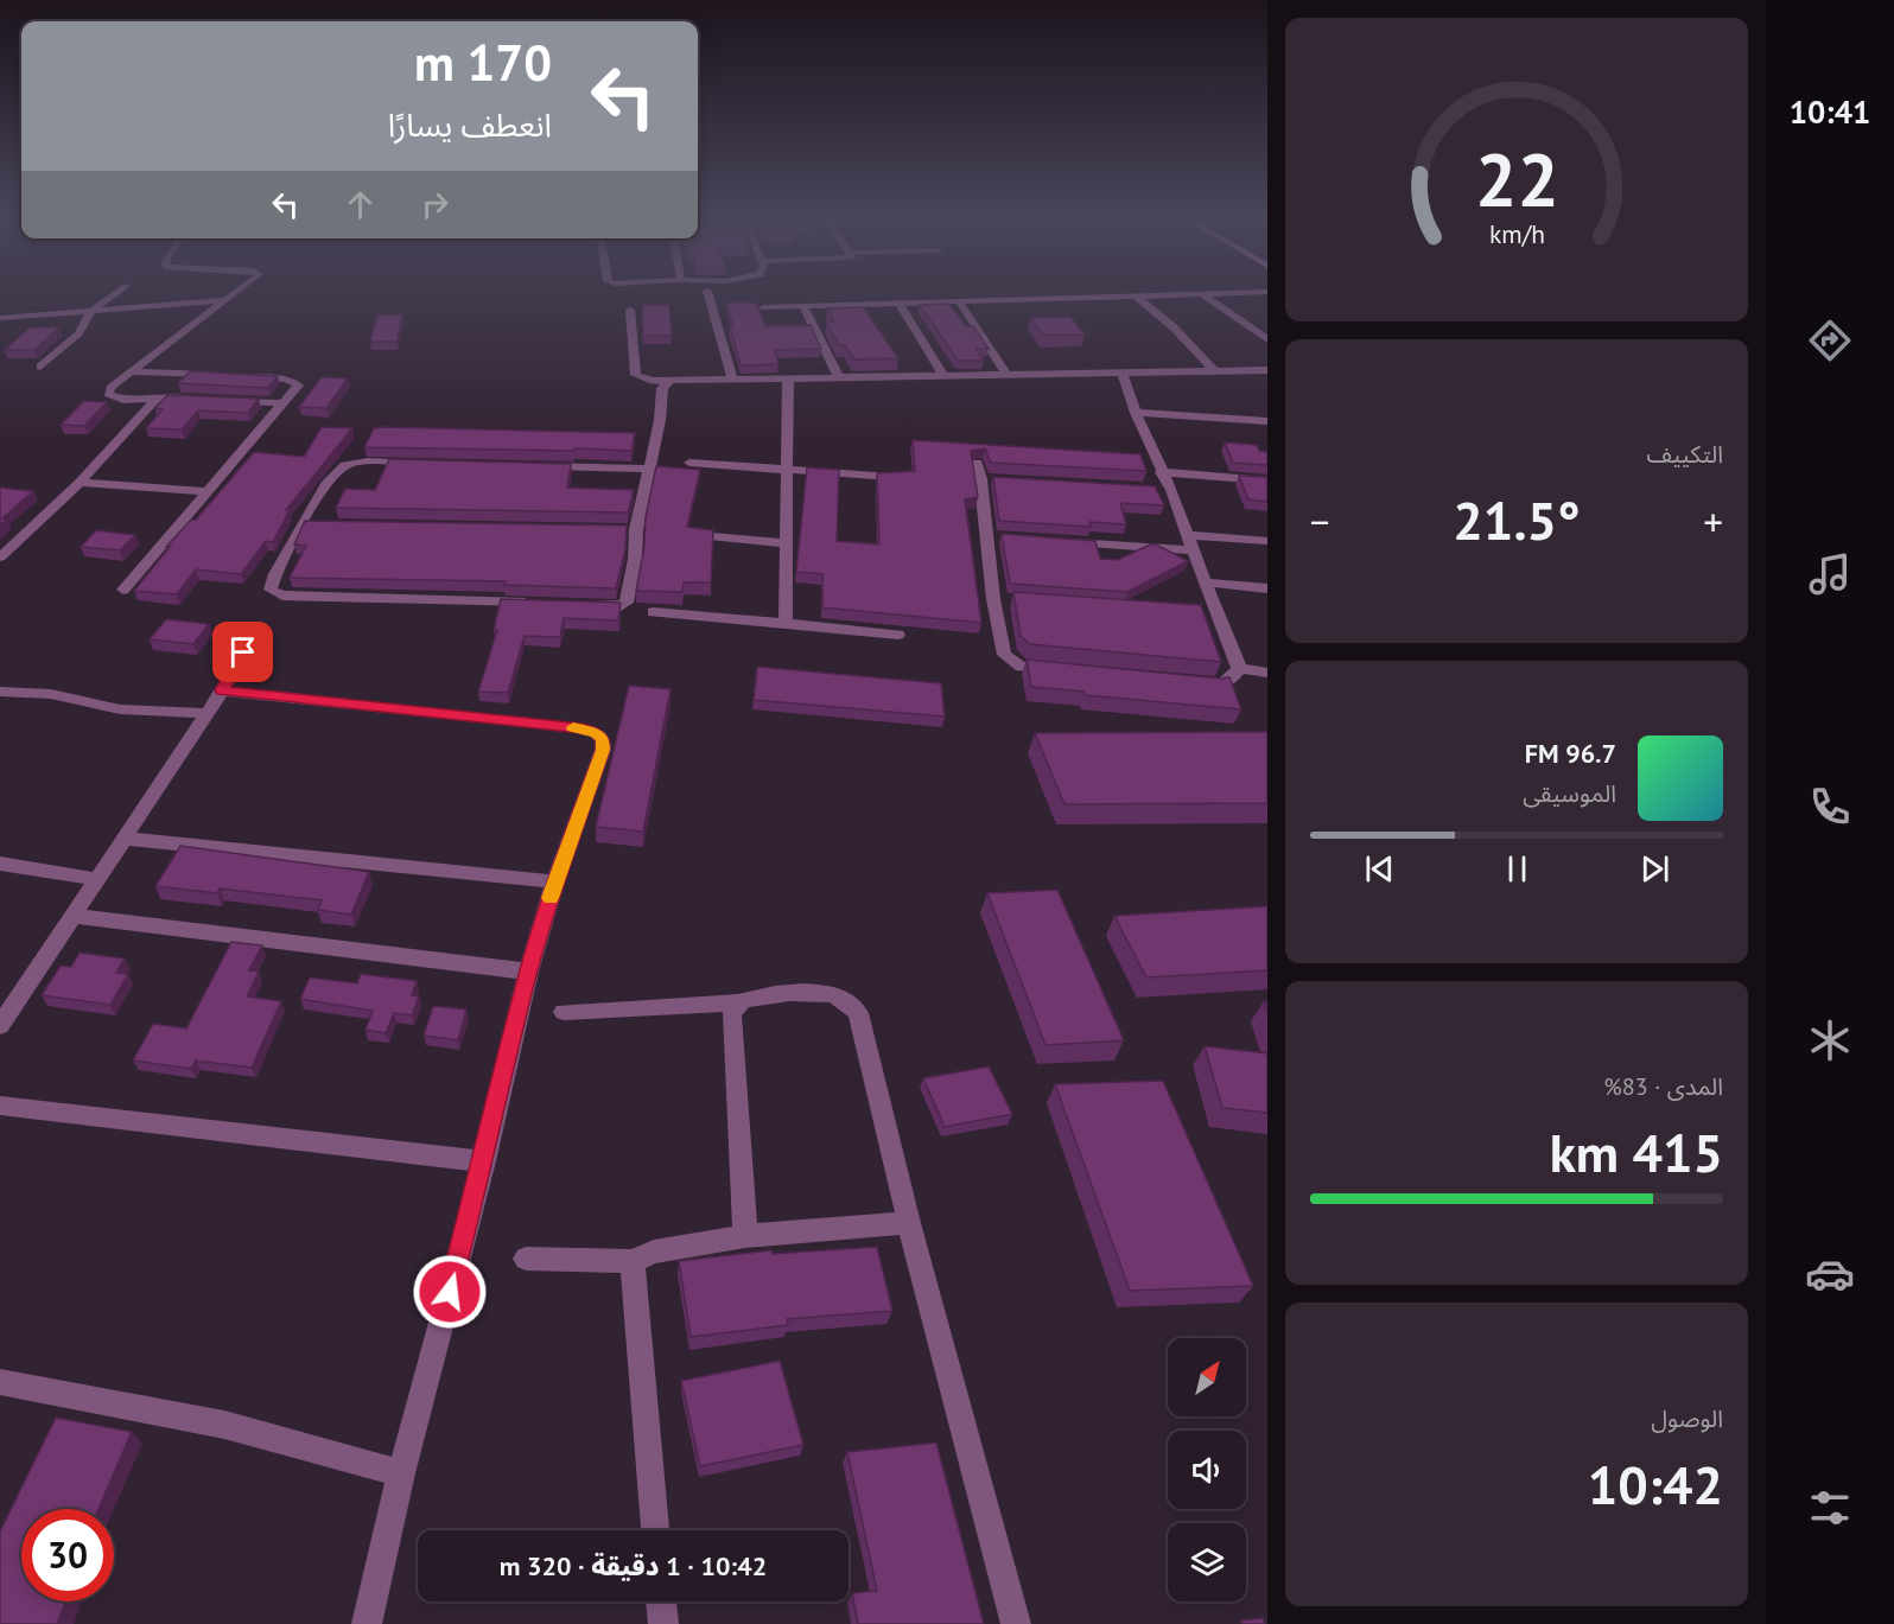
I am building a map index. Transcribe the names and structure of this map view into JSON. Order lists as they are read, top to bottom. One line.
{"north":"top right","page":{"tabs":"10:41","turn":["170 m","انعطف يسارًا"],"tile":["التكييف",["المدى · 83%","415 km"],["الوصول","10:42"]],"heat":["−","21.5°","+"],"song":["96.7 FM","الموسيقى"],"limit":"30","trip":"10:42 · 1 دقيقة · 320 m","gauge":["22","km/h"]}}
